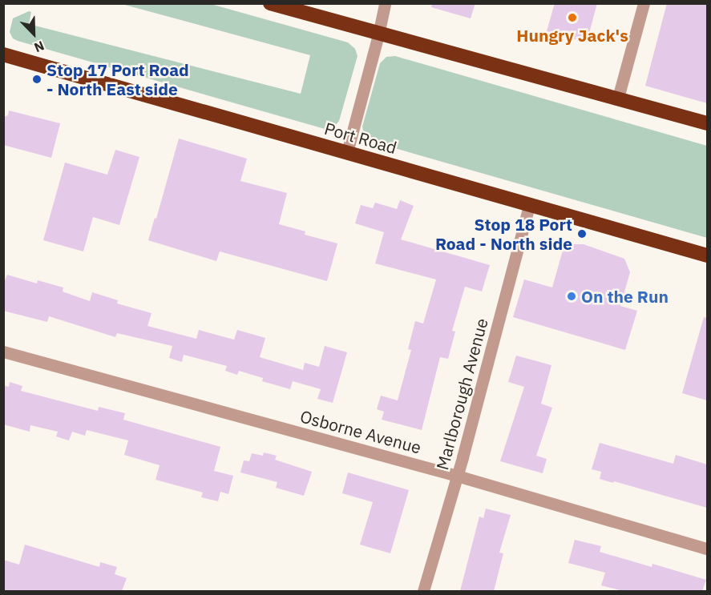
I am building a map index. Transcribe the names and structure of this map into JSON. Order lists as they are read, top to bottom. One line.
{"streets":{"highway":["Port Road"],"street":["Marlborough Avenue","Osborne Avenue"]},"crossings":[["Port Road","Marlborough Avenue"],["Marlborough Avenue","Osborne Avenue"]],"places":["Hungry Jack's","Stop 17 Port Road - North East side","Stop 18 Port Road - North side","On the Run"],"north":"bottom right"}
